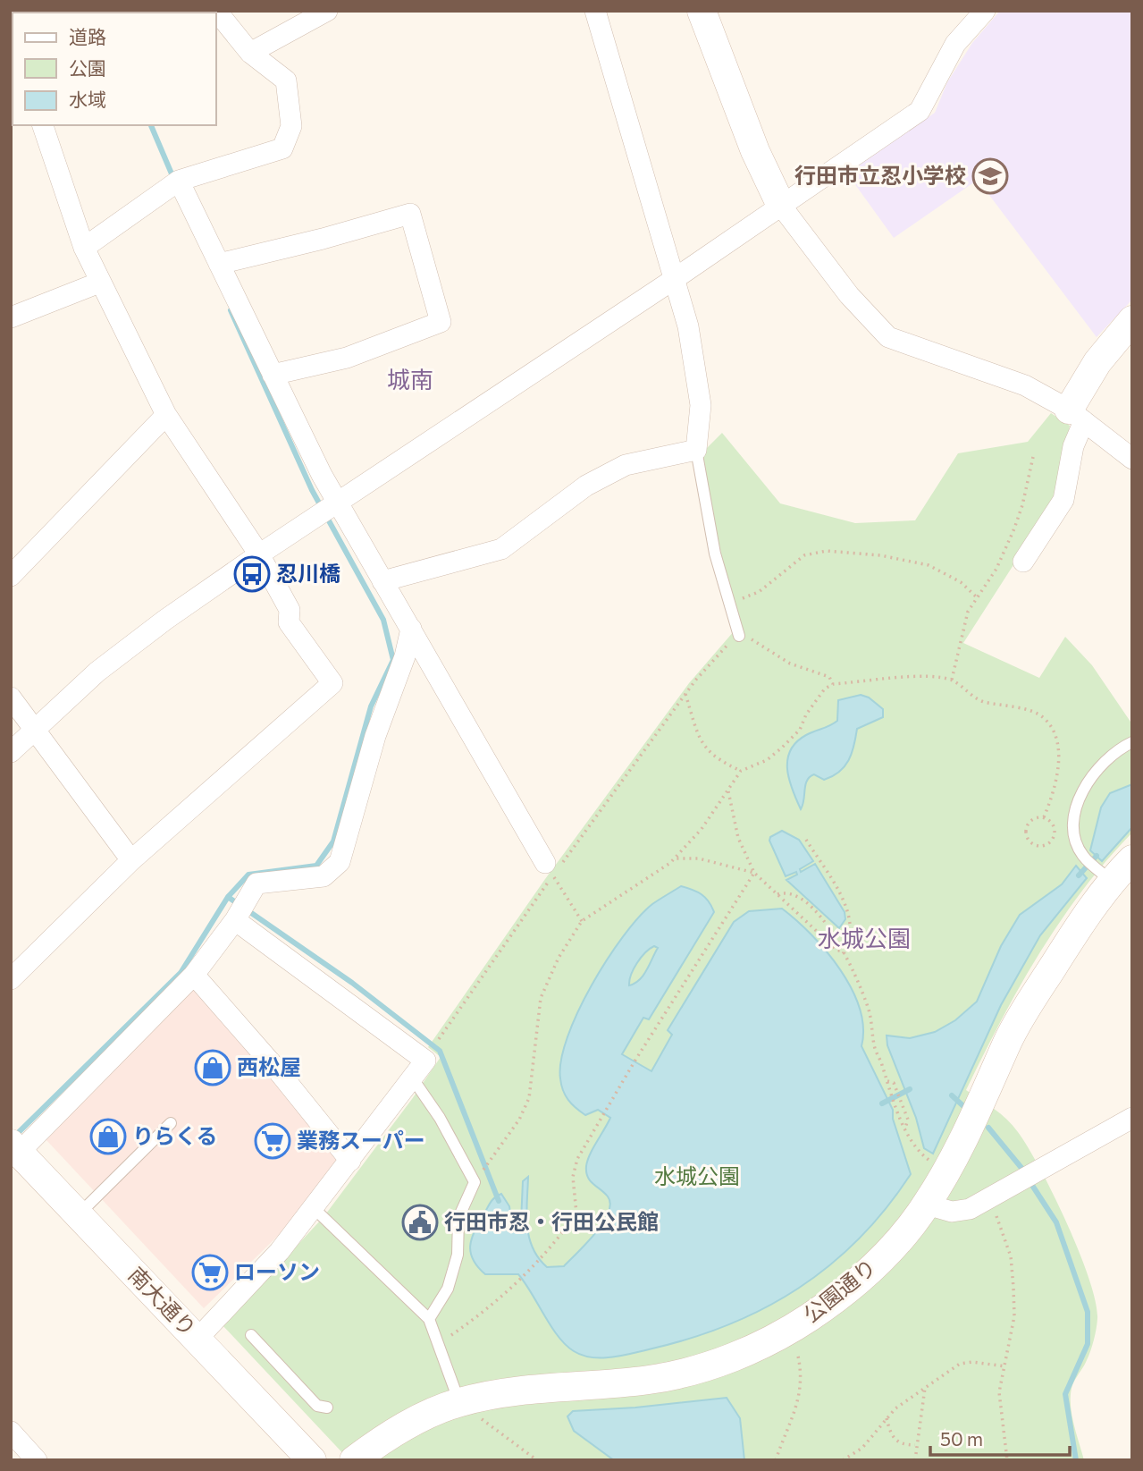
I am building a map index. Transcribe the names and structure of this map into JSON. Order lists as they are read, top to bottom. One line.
{"streets":{"street":["公園通り","南大通り"]},"districts":["城南","水城公園"],"parks":["水城公園"],"places":{"school or university":["行田市立忍小学校"],"bus stop":["忍川橋"],"shop":["西松屋","りらくる"],"supermarket":["業務スーパー","ローソン"],"public building":["行田市忍・行田公民館"]},"legend":["道路","公園","水域"],"scale_bar":"50 m"}
